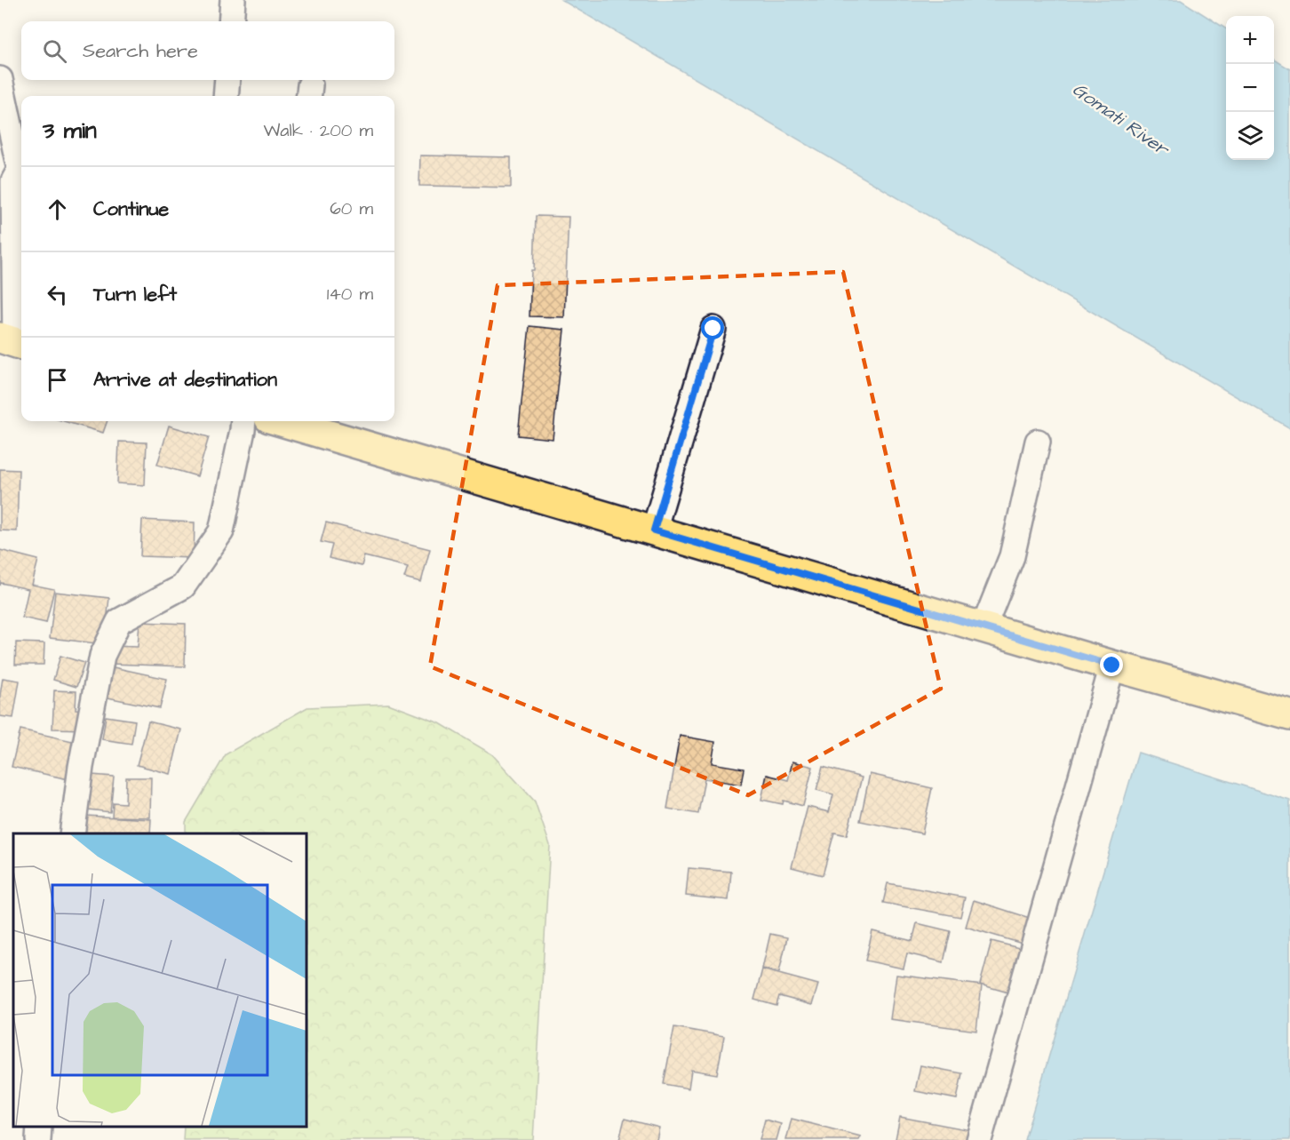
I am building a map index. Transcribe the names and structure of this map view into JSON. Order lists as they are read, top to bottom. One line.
{"water":["Gomati River"],"page":{"map_buttons":["+","−"],"search":"Search here","heading":["3 min","Walk · 200 m"],"list":[["Continue","60 m"],["Turn left","140 m"],"Arrive at destination"]}}
